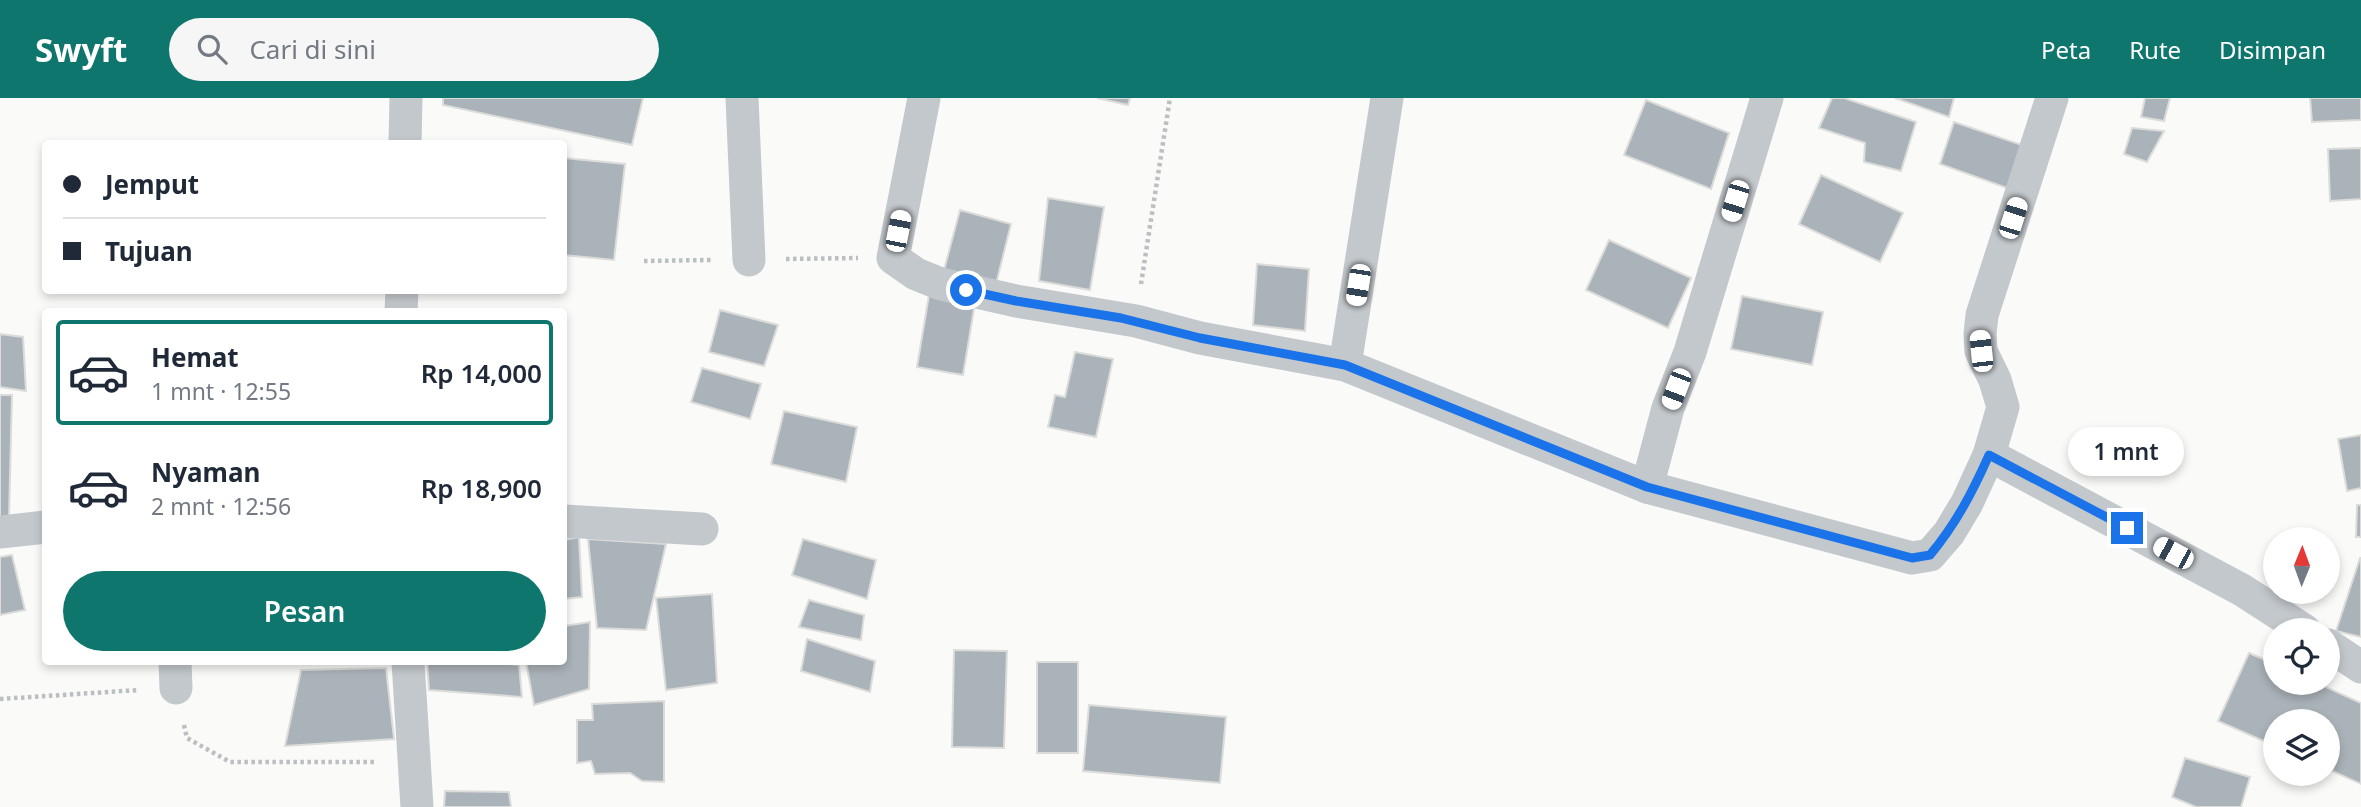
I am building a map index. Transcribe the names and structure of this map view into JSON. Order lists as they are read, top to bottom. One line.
{"north":"top","page":{"header":"Swyft","search":"Cari di sini","nav":["Peta","Rute","Disimpan"],"banner":["Jemput","Tujuan"],"list":[{"name":"Hemat","note":"1 mnt · 12:55","value":"Rp 14,000"},{"name":"Nyaman","note":"2 mnt · 12:56","value":"Rp 18,900"}],"bubble":"1 mnt","buttons":"Pesan"}}
